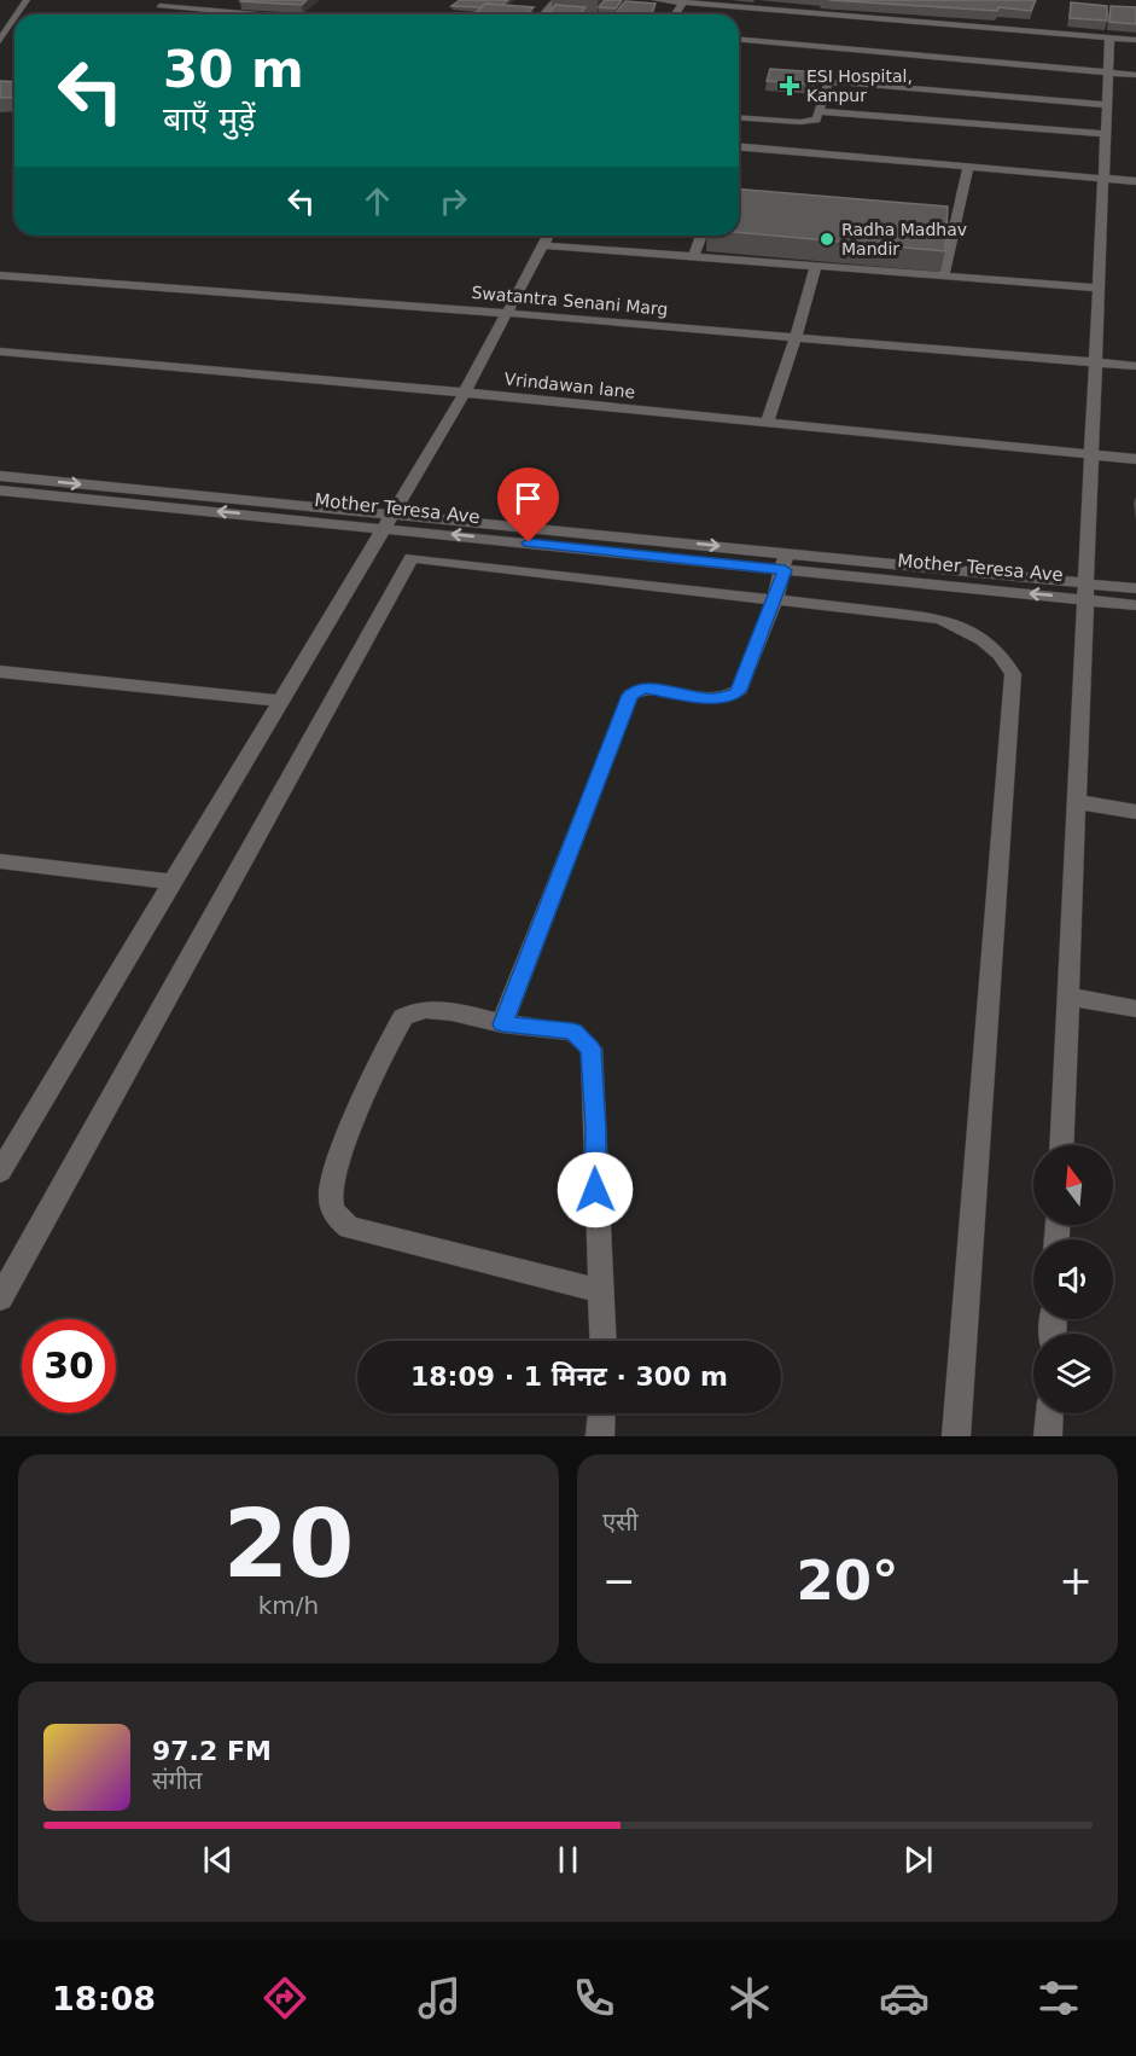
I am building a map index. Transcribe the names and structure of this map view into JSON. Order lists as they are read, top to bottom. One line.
{"streets":{"street":["Swatantra Senani Marg","Vrindawan lane","Mother Teresa Ave"]},"places":{"health":["ESI Hospital, Kanpur"],"other":["Radha Madhav Mandir"]},"north":"top","page":{"turn":["30 m","बाएँ मुड़ें"],"limit":"30","trip":"18:09 · 1 मिनट · 300 m","tile":[["20","km/h"],"एसी"],"heat":["−","20°","+"],"song":["97.2 FM","संगीत"],"tabs":"18:08"}}
